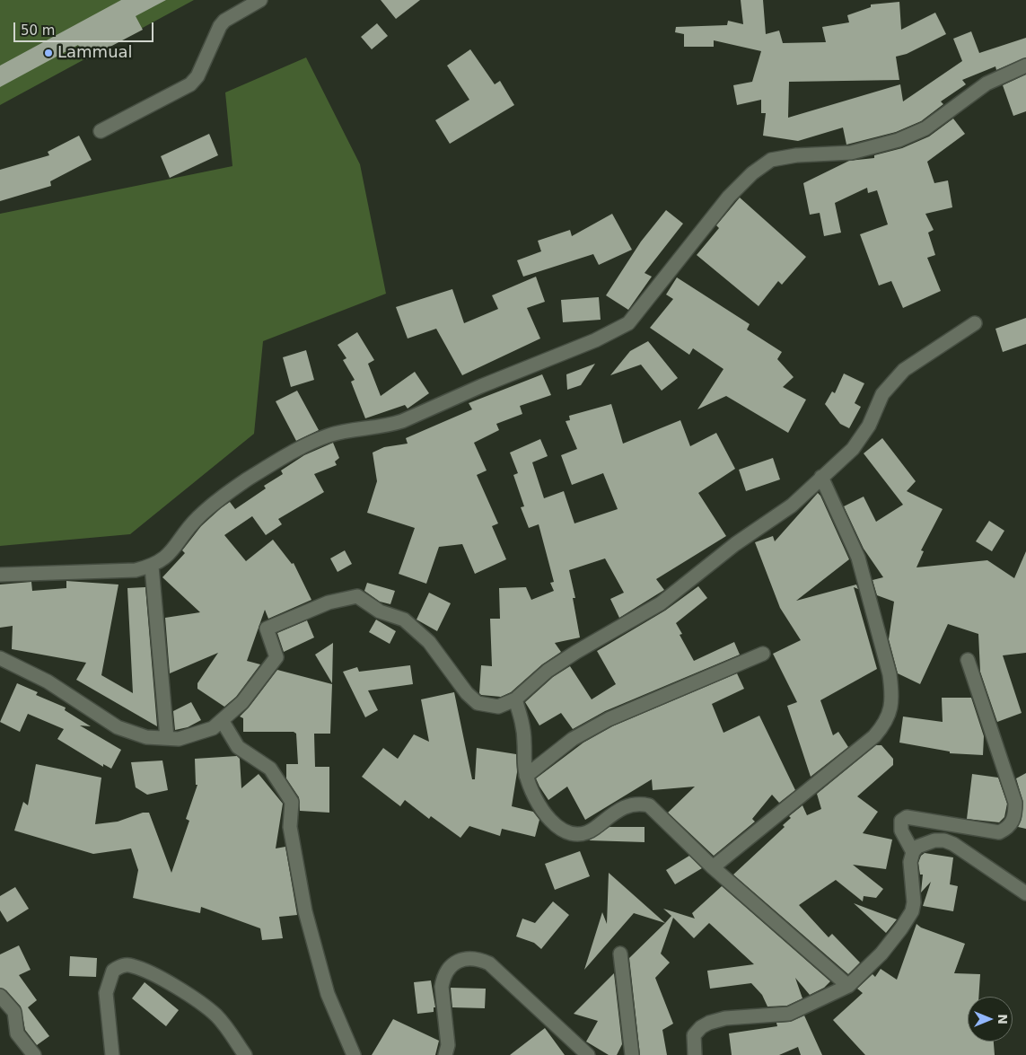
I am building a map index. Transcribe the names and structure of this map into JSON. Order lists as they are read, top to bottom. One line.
{"places":["Lammual"],"scale_bar":"50 m","north":"right"}
